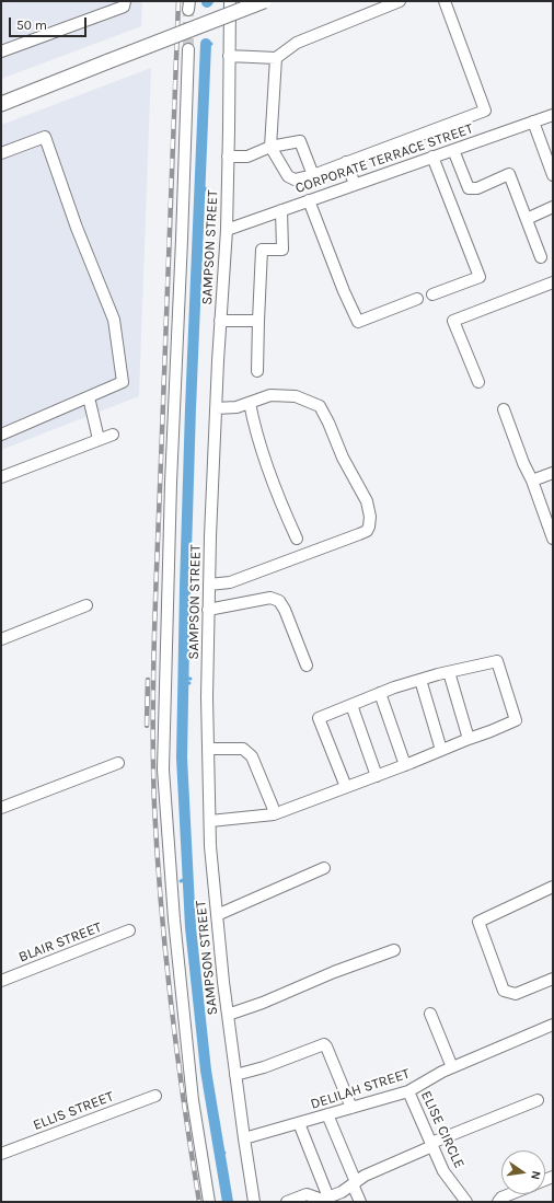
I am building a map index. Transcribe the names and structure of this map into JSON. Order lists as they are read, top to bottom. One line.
{"streets":{"street":["CORPORATE TERRACE STREET","SAMPSON STREET","BLAIR STREET","DELILAH STREET","ELLIS STREET","ELISE CIRCLE"]},"crossings":[["CORPORATE TERRACE STREET","SAMPSON STREET"],["SAMPSON STREET","DELILAH STREET"],["DELILAH STREET","ELISE CIRCLE"]],"scale_bar":"50 m","north":"right"}
